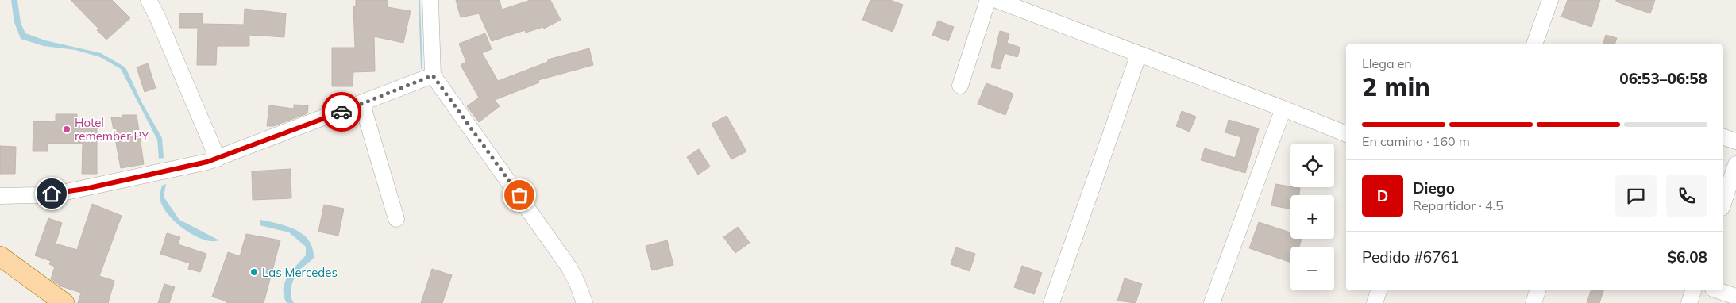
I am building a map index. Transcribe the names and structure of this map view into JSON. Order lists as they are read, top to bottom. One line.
{"places":["Hotel remember PY","Las Mercedes"],"page":{"heading":["2 min","Llega en","06:53–06:58"],"panel":["Diego","Repartidor · 4.5","Pedido #6761","$6.08"],"bar":"En camino · 160 m","map_buttons":["+","−"],"round":"D"}}
